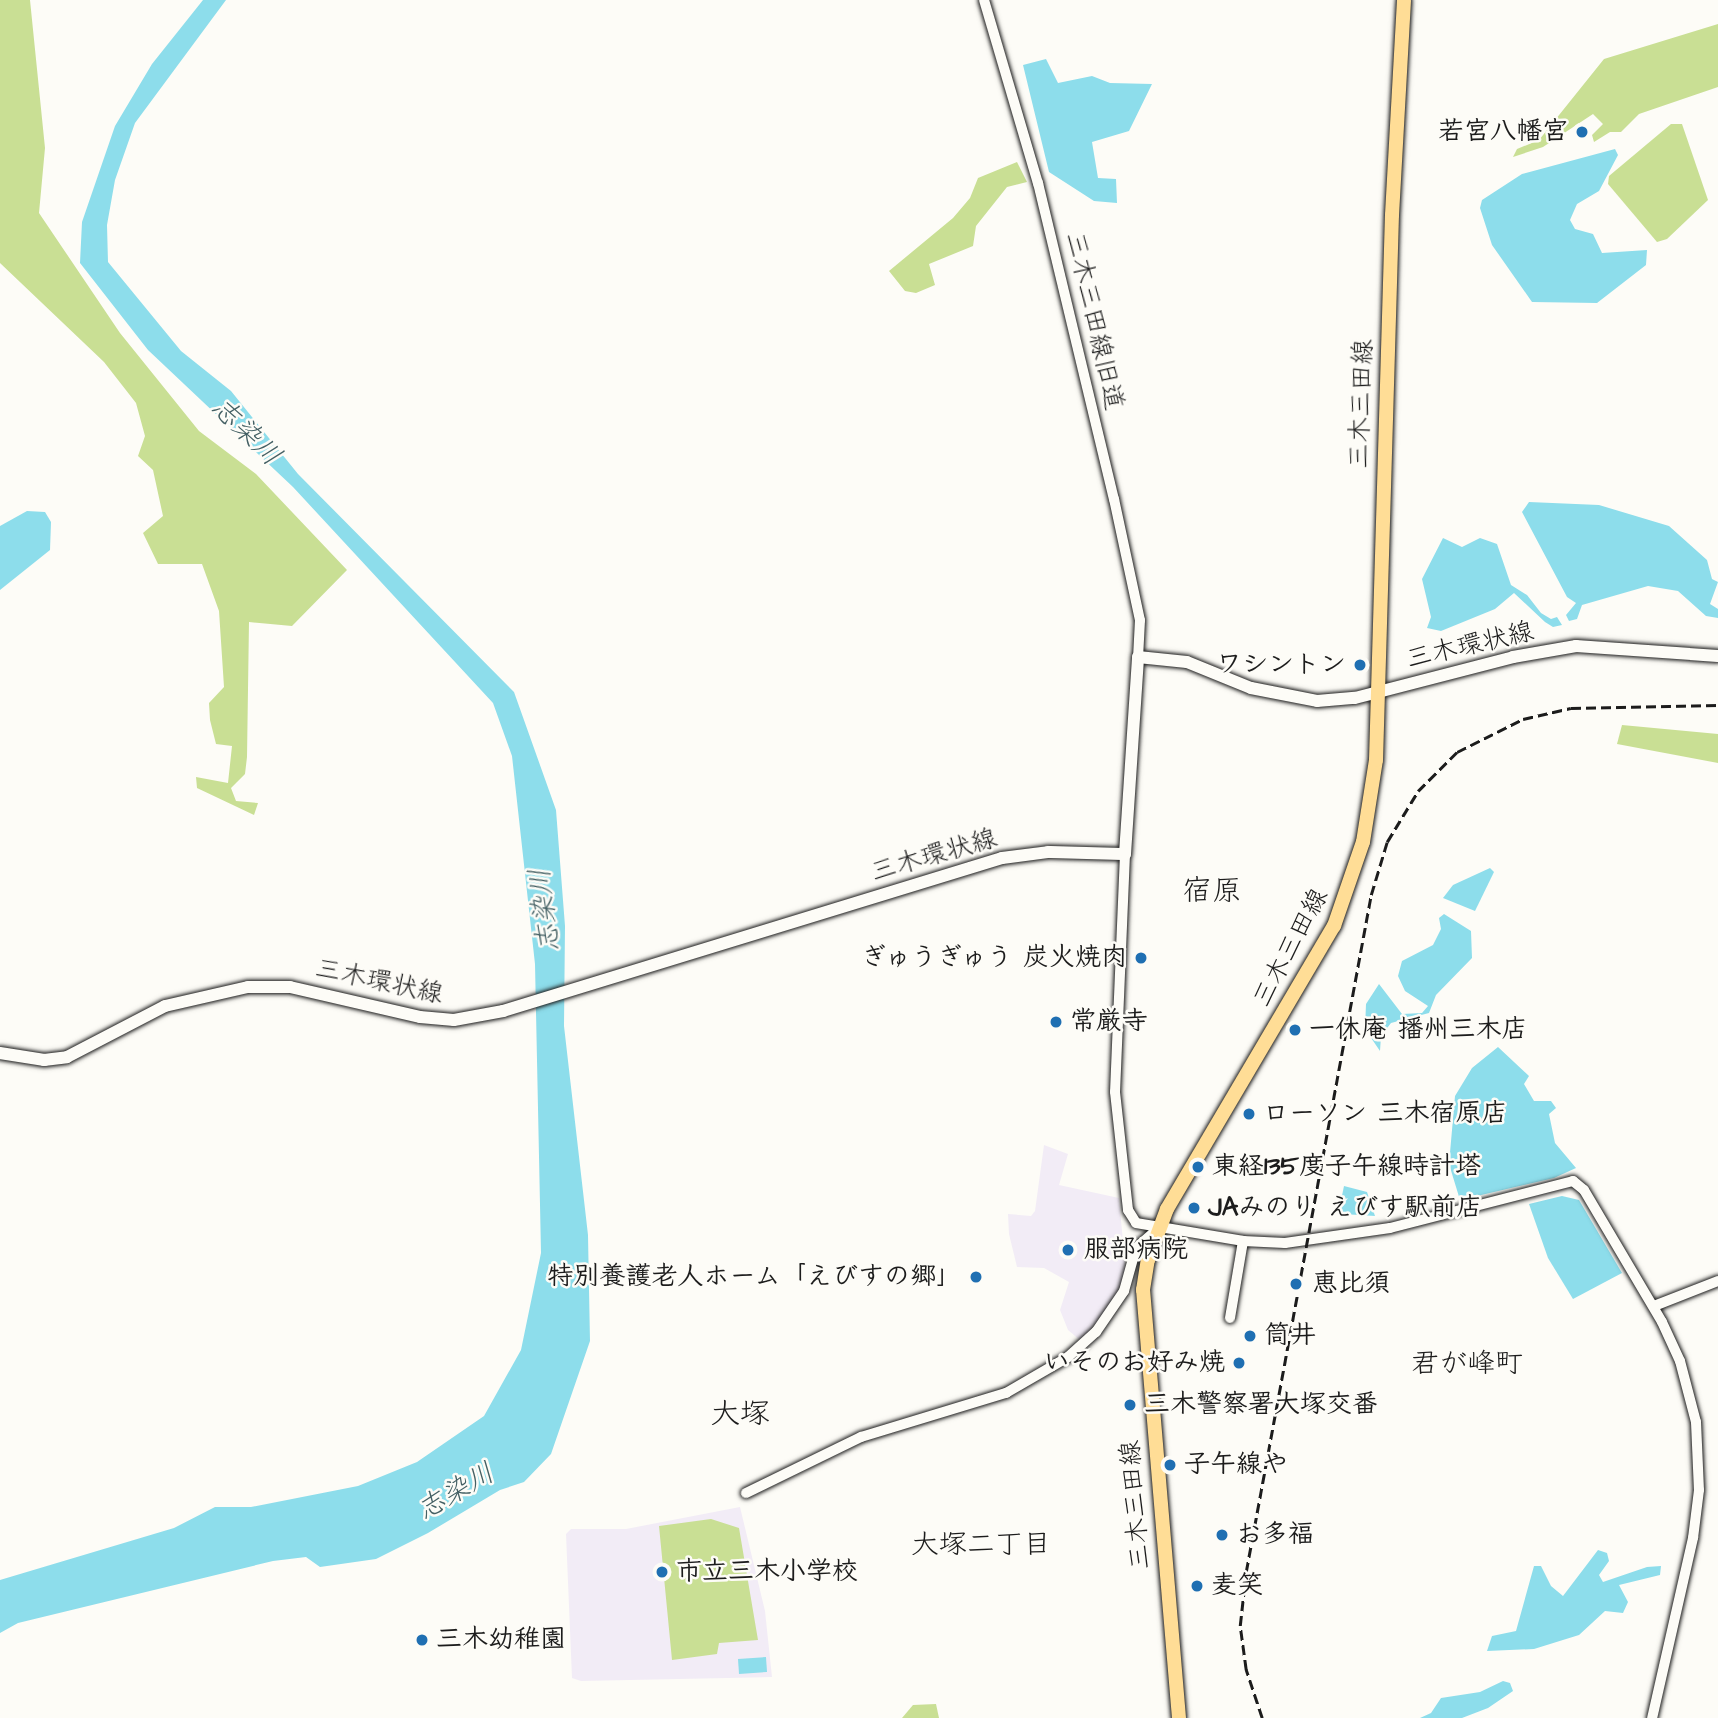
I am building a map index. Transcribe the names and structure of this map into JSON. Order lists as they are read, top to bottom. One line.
{"streets":{"main road":["三木三田線","三木環状線"],"street":["三木三田線旧道"]},"crossings":[["三木三田線旧道","三木環状線"],["三木三田線","三木環状線"]],"districts":["宿原","君が峰町","大塚","大塚二丁目"],"water":["志染川"],"places":["若宮八幡宮","ワシントン","ぎゅうぎゅう 炭火焼肉","常厳寺","一休庵 播州三木店","ローソン 三木宿原店","東経135度子午線時計塔","JAみのり えびす駅前店","服部病院","特別養護老人ホーム「えびすの郷」","恵比須","筒井","いそのお好み焼","三木警察署大塚交番","子午線や","お多福","市立三木小学校","麦笑","三木幼稚園"]}
